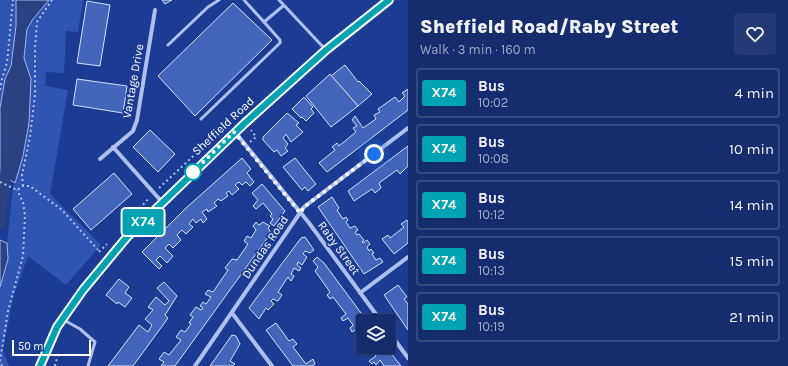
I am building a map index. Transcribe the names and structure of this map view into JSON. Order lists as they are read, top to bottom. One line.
{"streets":{"main road":["Sheffield Road"],"street":["Vantage Drive","Dundas Road","Raby Street"]},"crossings":[["Sheffield Road","Raby Street"],["Dundas Road","Raby Street"]],"lines":["bus line X74"],"scale_bar":"50 m","page":{"on_map":"X74","heading":["Sheffield Road/Raby Street","Walk · 3 min · 160 m"],"list":[{"mark":"X74","name":"Bus","note":"10:02","value":"4 min"},{"mark":"X74","name":"Bus","note":"10:08","value":"10 min"},{"mark":"X74","name":"Bus","note":"10:12","value":"14 min"},{"mark":"X74","name":"Bus","note":"10:13","value":"15 min"},{"mark":"X74","name":"Bus","note":"10:19","value":"21 min"}],"scale":"50 m"}}
